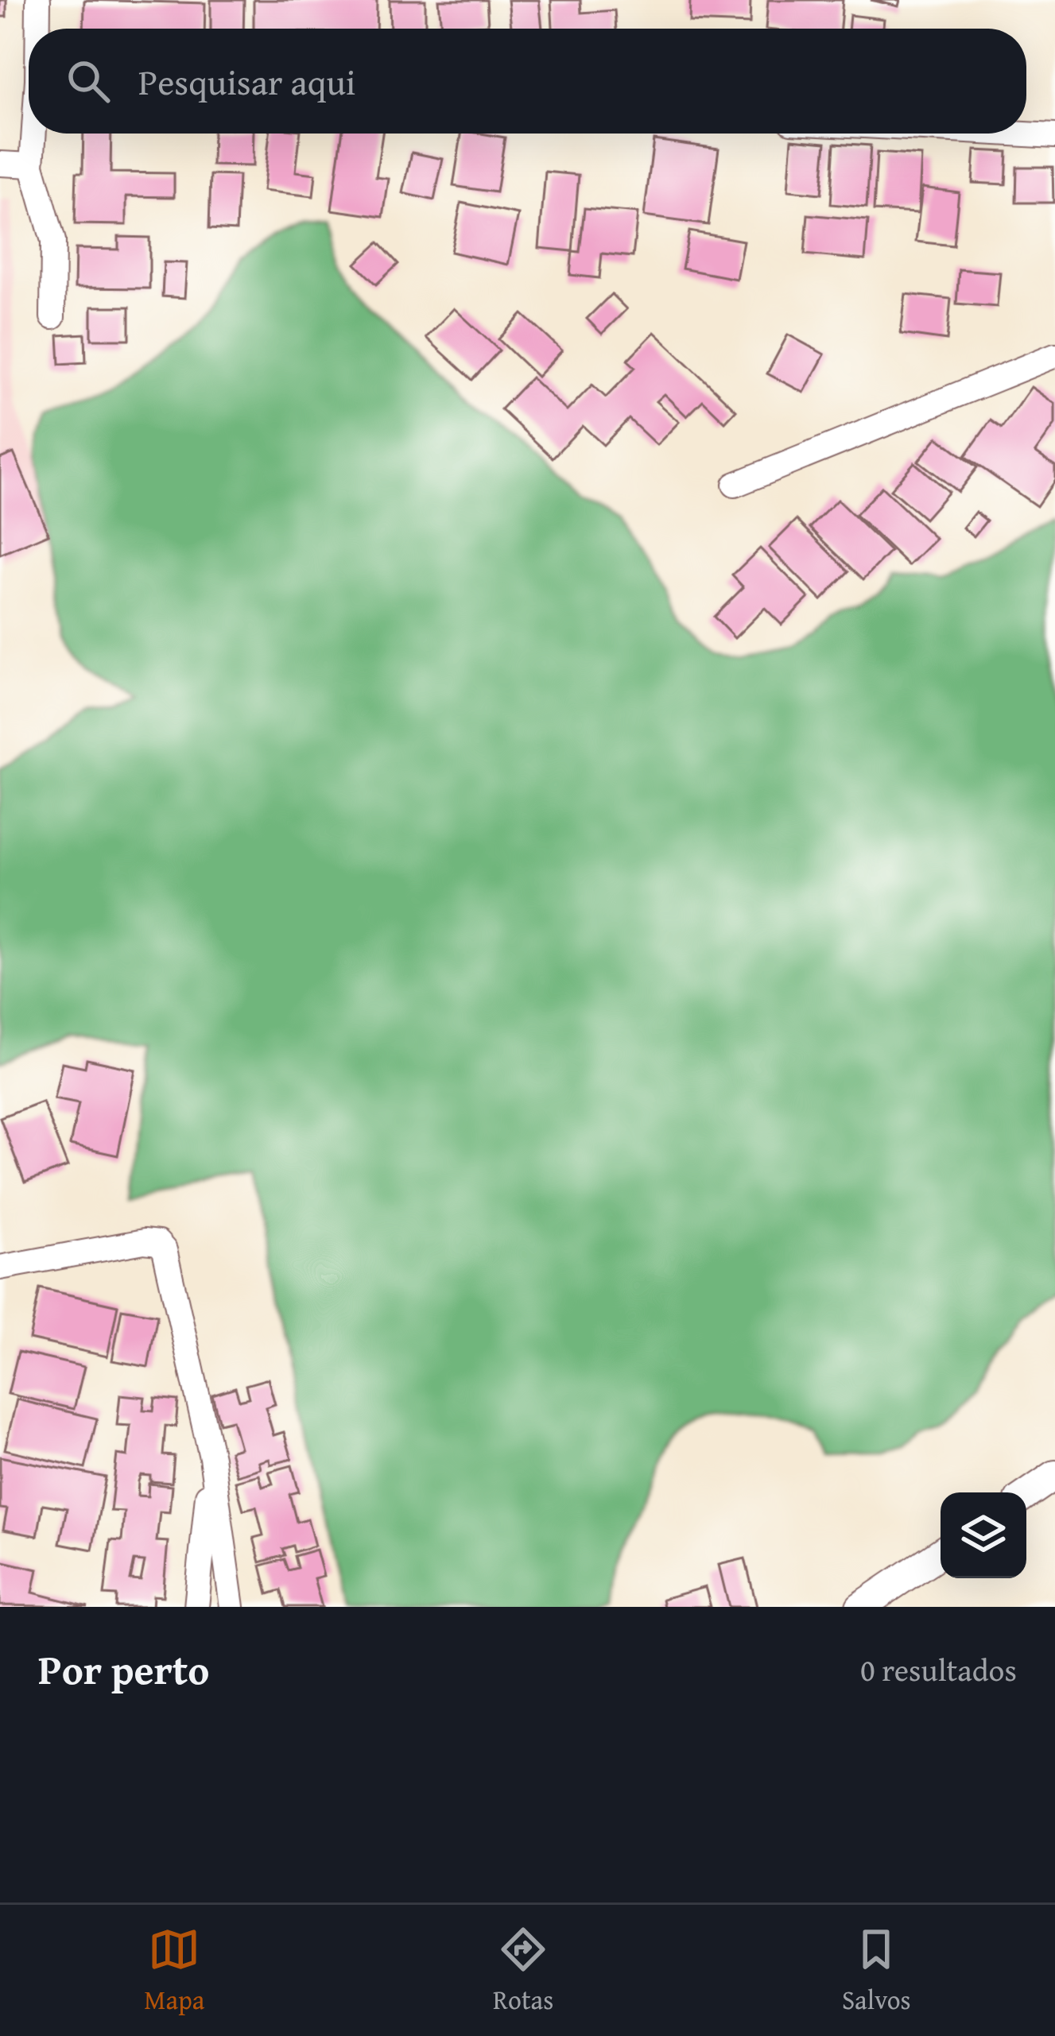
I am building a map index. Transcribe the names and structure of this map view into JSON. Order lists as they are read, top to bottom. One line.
{"page":{"search":"Pesquisar aqui","heading":["Por perto","0 resultados"],"nav":["Mapa","Rotas","Salvos"]}}
